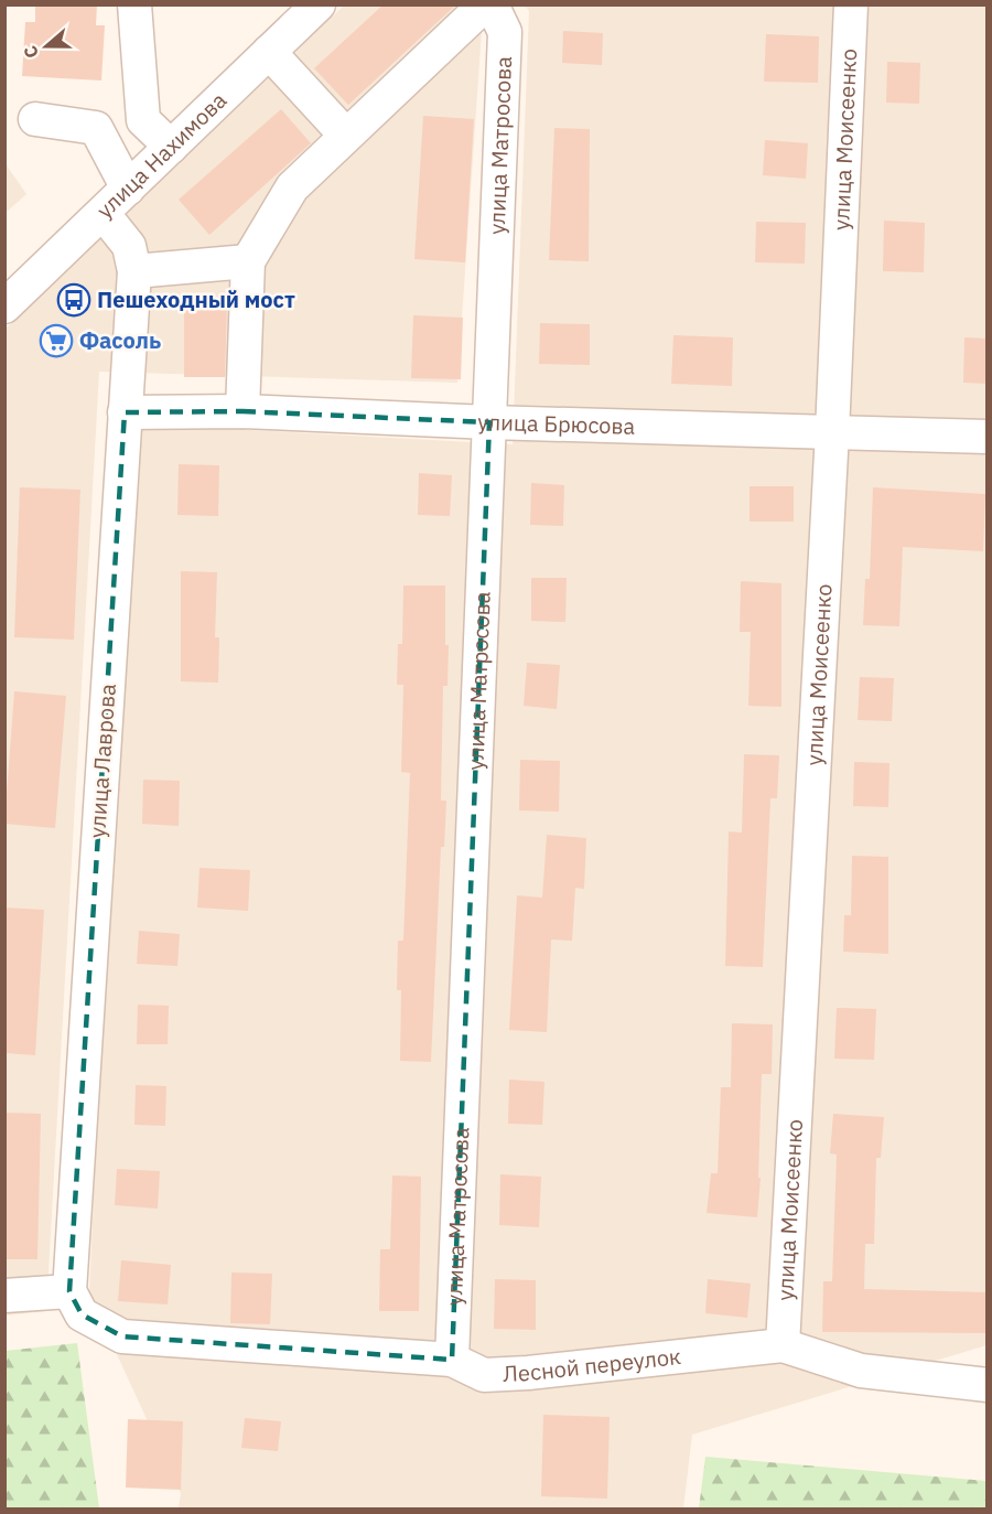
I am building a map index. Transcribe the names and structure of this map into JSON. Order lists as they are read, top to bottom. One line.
{"streets":{"street":["улица Моисеенко","улица Матросова","улица Нахимова","улица Брюсова","улица Лаврова","Лесной переулок"]},"crossings":[["улица Моисеенко","улица Брюсова"],["улица Моисеенко","Лесной переулок"],["улица Матросова","улица Брюсова"],["улица Матросова","Лесной переулок"],["улица Нахимова","улица Лаврова"],["улица Брюсова","улица Лаврова"],["улица Лаврова","Лесной переулок"]],"places":{"bus stop":["Пешеходный мост"],"supermarket":["Фасоль"]},"north":"left"}
